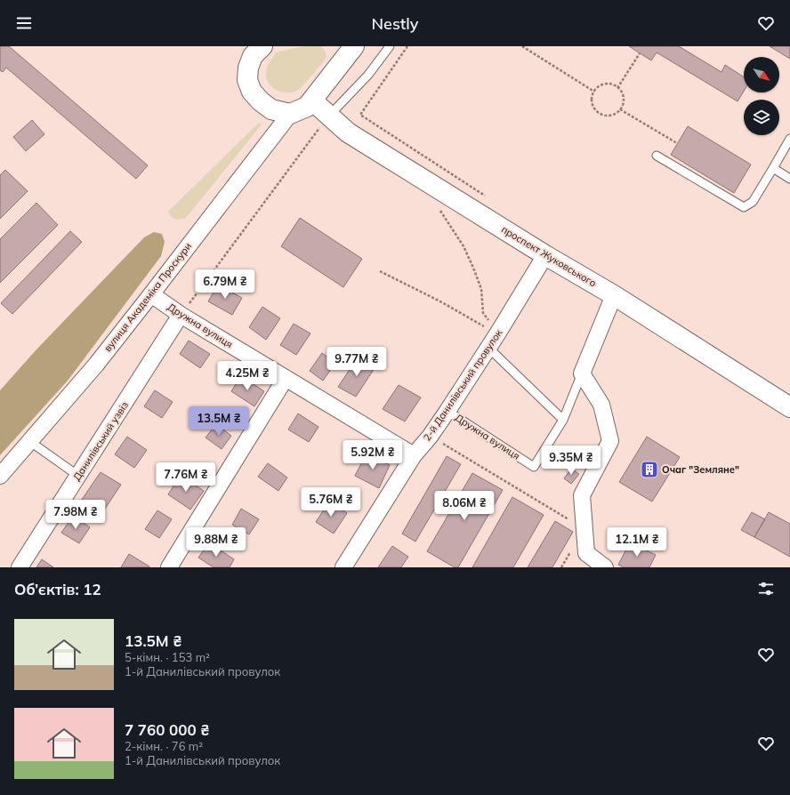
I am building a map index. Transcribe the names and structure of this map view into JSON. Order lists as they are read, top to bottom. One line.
{"streets":{"street":["проспект Жуковського","вулиця Академіка Проскури","Дружна вулиця","2-й Данилівський провулок","Данилівський узвіз"]},"crossings":[["проспект Жуковського","вулиця Академіка Проскури"],["проспект Жуковського","Дружна вулиця"],["проспект Жуковського","2-й Данилівський провулок"],["вулиця Академіка Проскури","Дружна вулиця"],["Дружна вулиця","2-й Данилівський провулок"],["Дружна вулиця","Данилівський узвіз"]],"places":{"building":["Очаг \"Земляне\""]},"north":"bottom right","page":{"header":"Nestly","price":["6.79M ₴","9.77M ₴","4.25M ₴","13.5M ₴","5.92M ₴","9.35M ₴","7.76M ₴","5.76M ₴","8.06M ₴","7.98M ₴","9.88M ₴","12.1M ₴"],"heading":"Об’єктів: 12","list":[{"name":"13.5M ₴","note":"5-кімн. · 153 m² · 1-й Данилівський провулок"},{"name":"7 760 000 ₴","note":"2-кімн. · 76 m² · 1-й Данилівський провулок"}]}}
